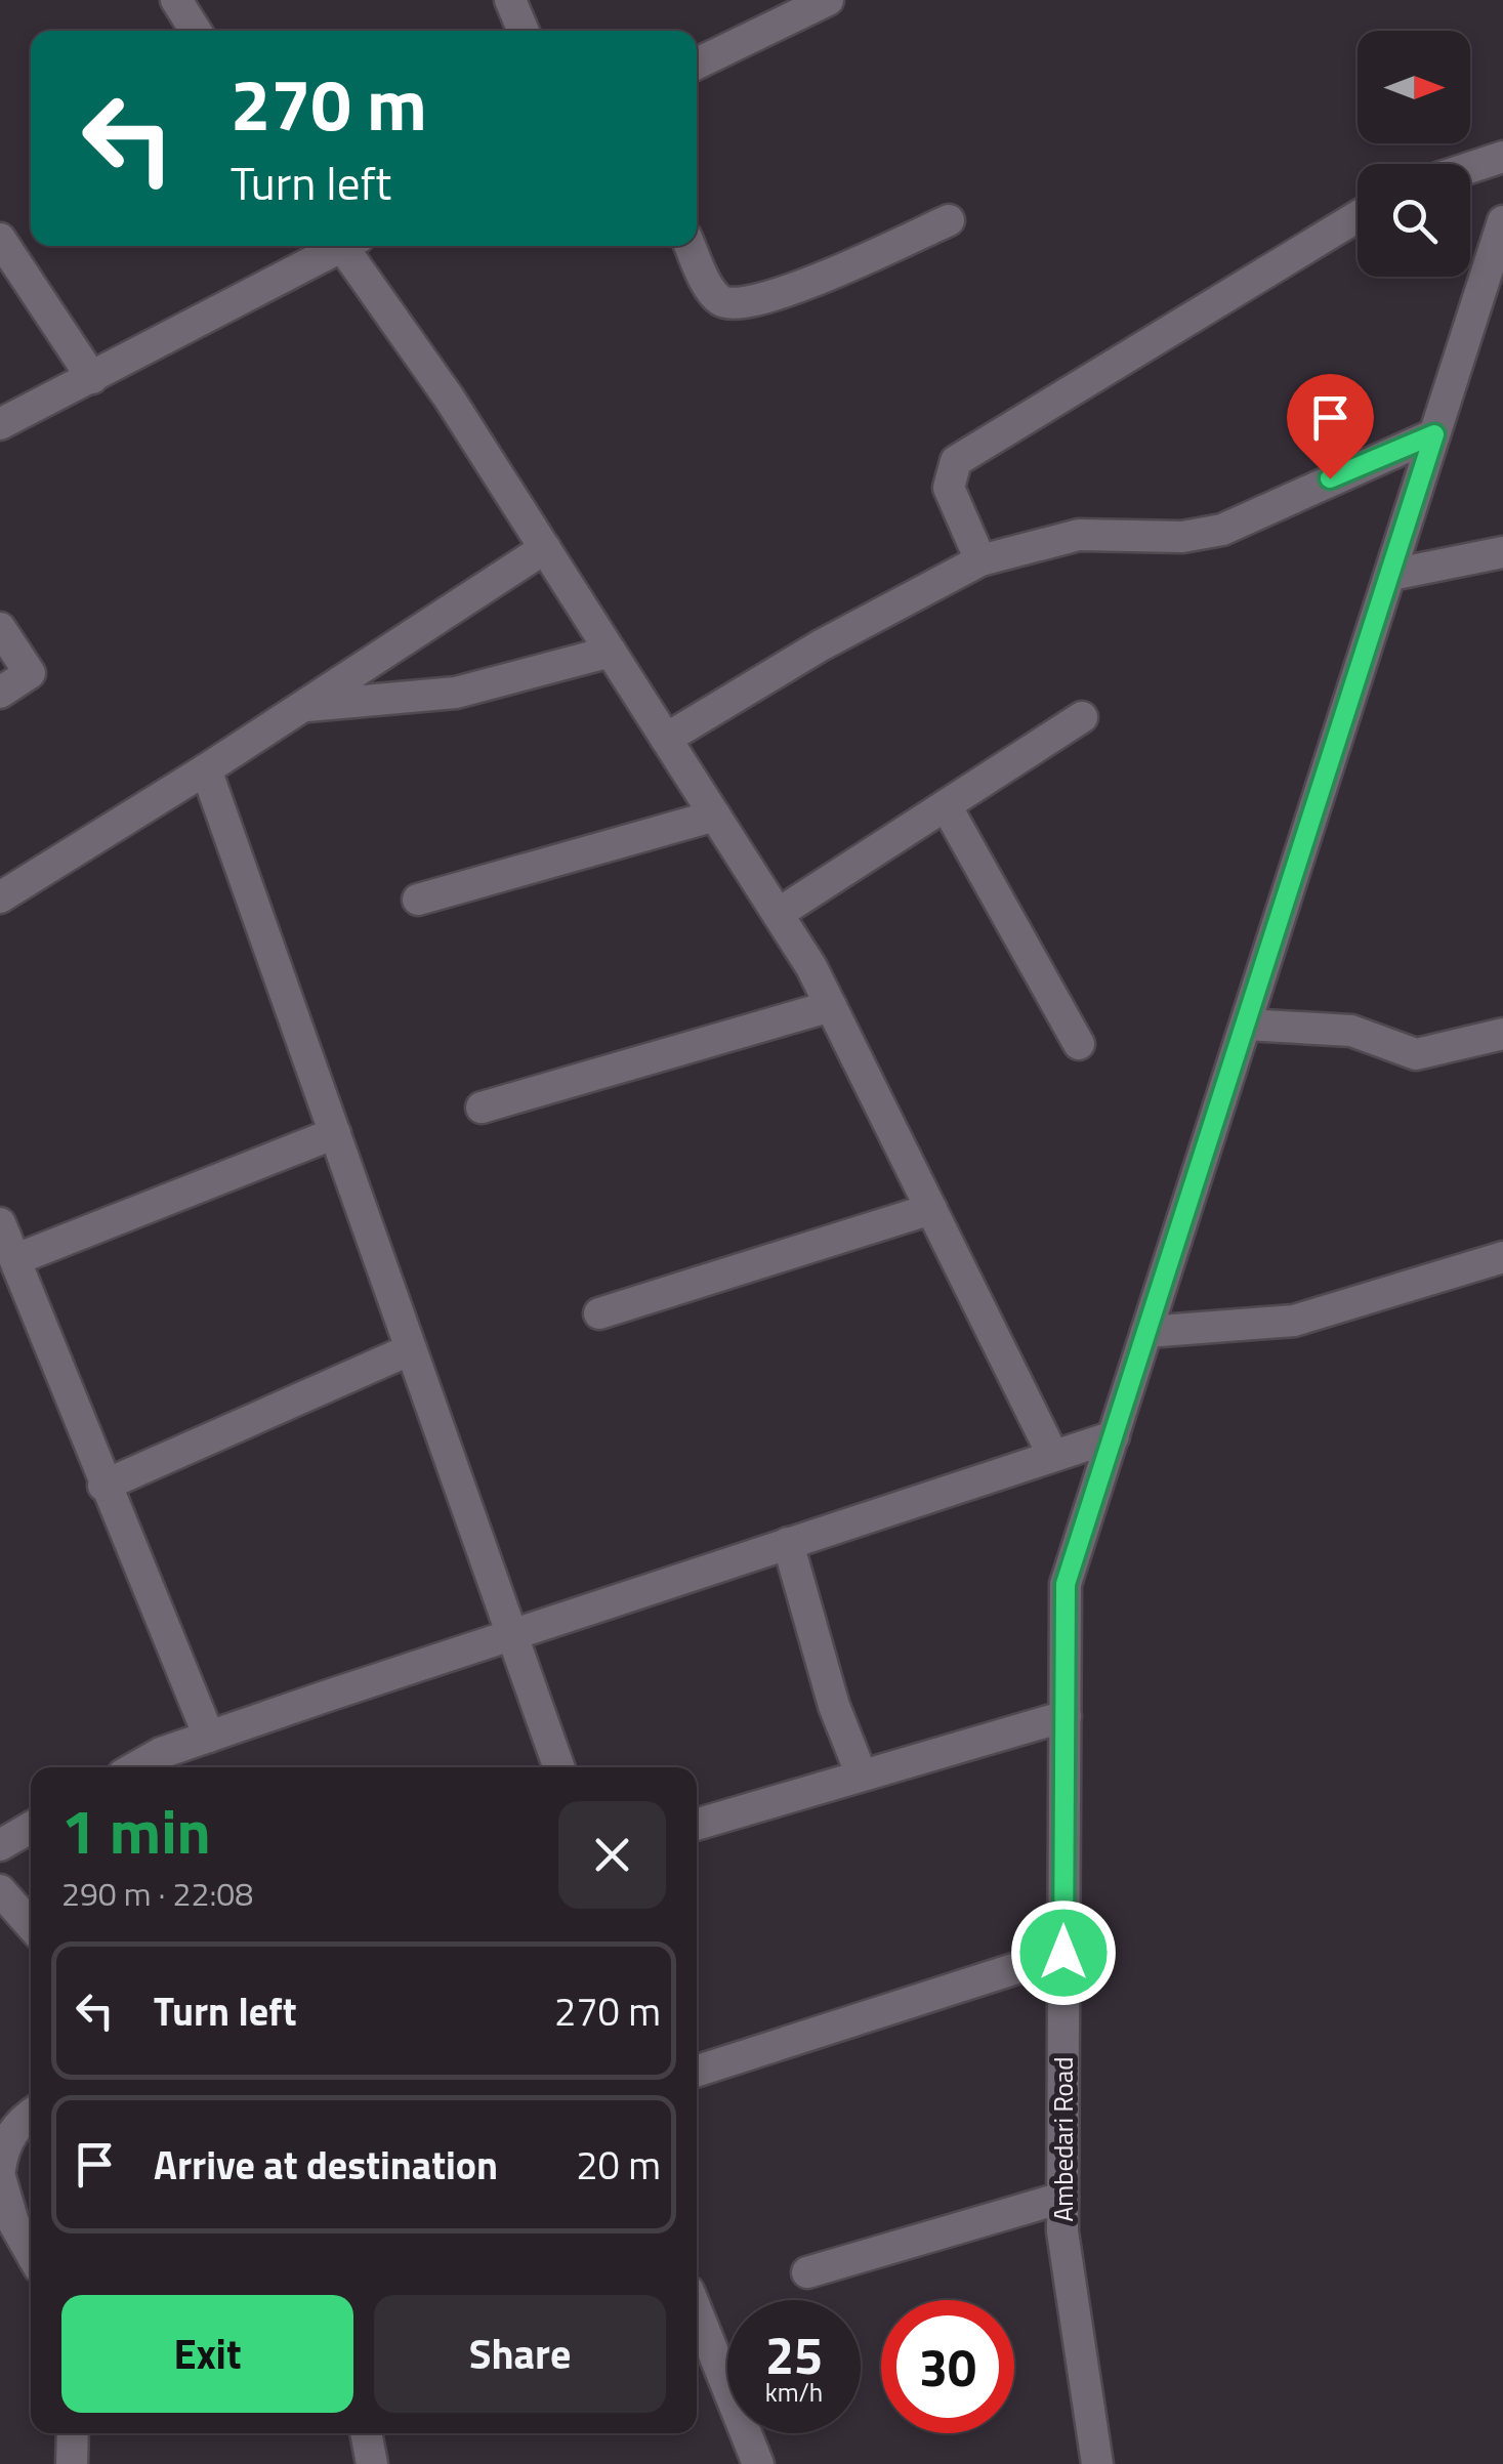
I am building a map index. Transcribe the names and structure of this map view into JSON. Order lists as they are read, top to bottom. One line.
{"streets":{"street":["Ambedari Road"]},"north":"right","page":{"turn":["270 m","Turn left"],"heading":["1 min","290 m · 22:08"],"list":[{"name":"Turn left","value":"270 m"},{"name":"Arrive at destination","value":"20 m"}],"buttons":["Exit","Share"],"speed":"25 km/h","limit":"30"}}
